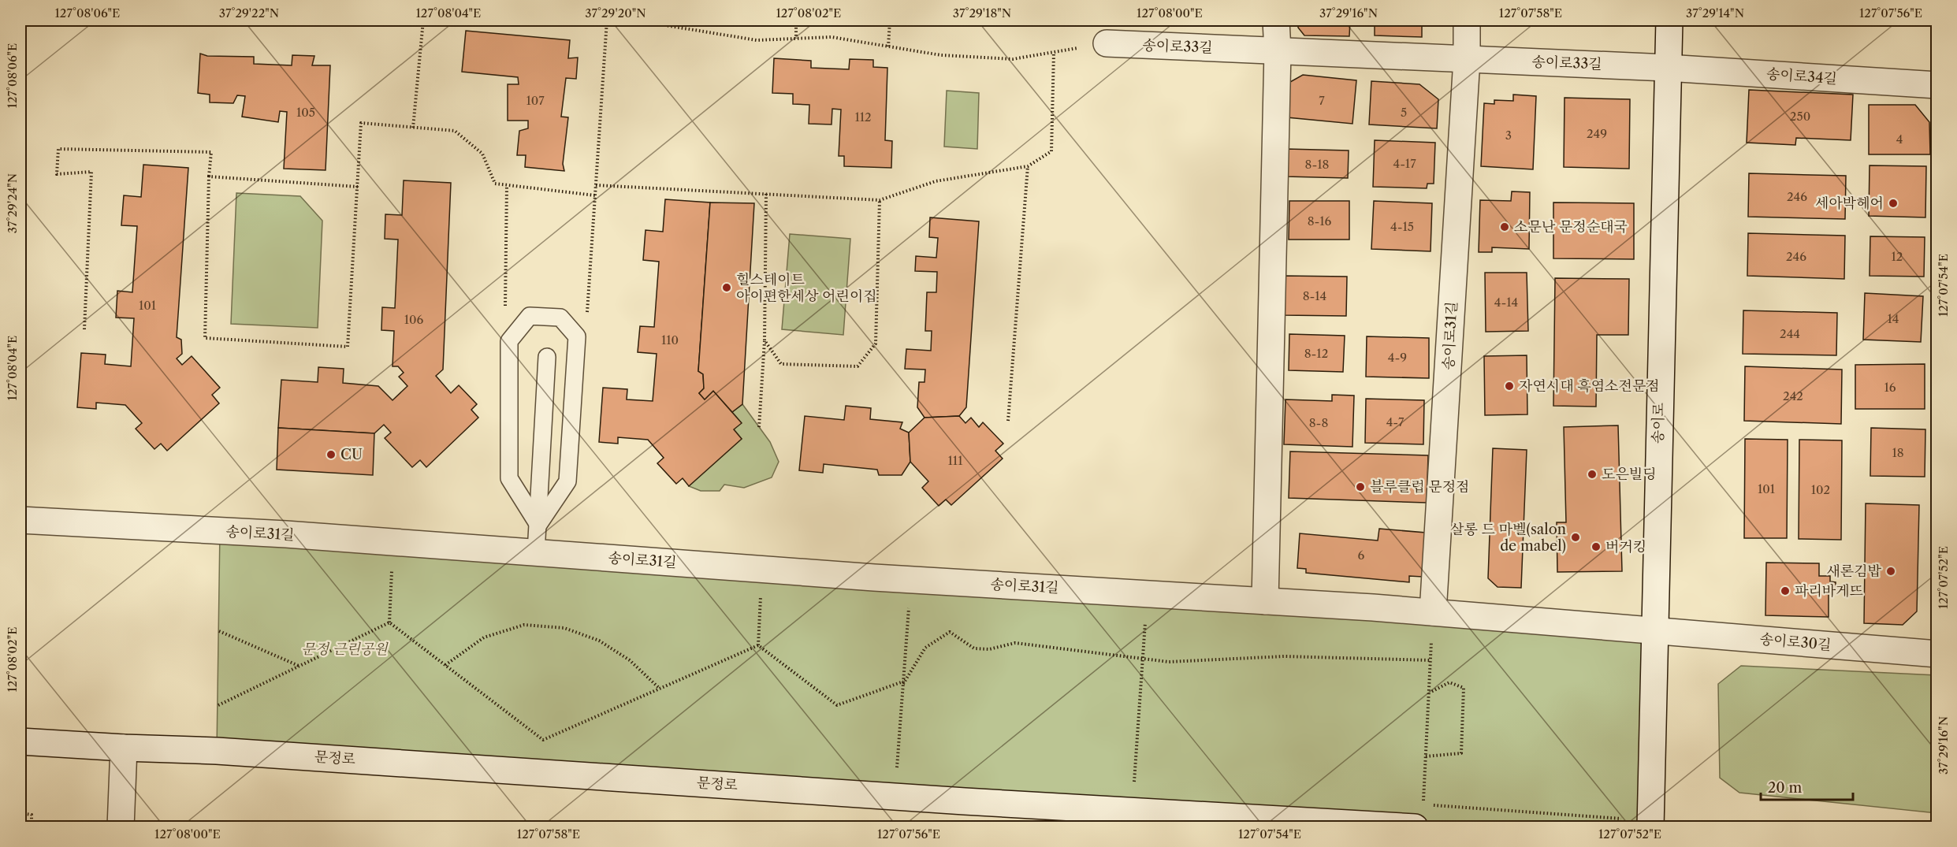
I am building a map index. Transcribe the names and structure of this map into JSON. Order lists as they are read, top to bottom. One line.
{"streets":{"street":["송이로33길","송이로34길","송이로31길","송이로","송이로30길","문정로"]},"crossings":[["송이로33길","송이로34길"],["송이로33길","송이로31길"],["송이로33길","송이로"],["송이로34길","송이로"],["송이로31길","송이로"],["송이로31길","송이로30길"],["송이로","송이로30길"]],"parks":["문정 근린공원"],"places":["세아박헤어","소문난 문정순대국","힐스테이트 아이편한세상 어린이집","자연시대 흑염소전문점","CU","도은빌딩","블루클럽 문정점","살롱 드 마벨(salon de mabel)","버거킹","새론김밥","파리바게뜨"],"house_numbers":["107","7","105","5","250","112","249","3","4","4-17","8-18","246","8-16","4-15","246","12","8-14","4-14","101","14","106","244","110","8-12","4-9","16","242","4-7","8-8","18","111","101","102","6"],"scale_bar":"20 m","coordinates":["127°08'06\"E","37°29'22\"N","127°08'04\"E","37°29'20\"N","127°08'02\"E","37°29'18\"N","127°08'00\"E","37°29'16\"N","127°07'58\"E","37°29'14\"N","127°07'56\"E","37°29'24\"N","127°07'54\"E","127°07'52\"E"]}
